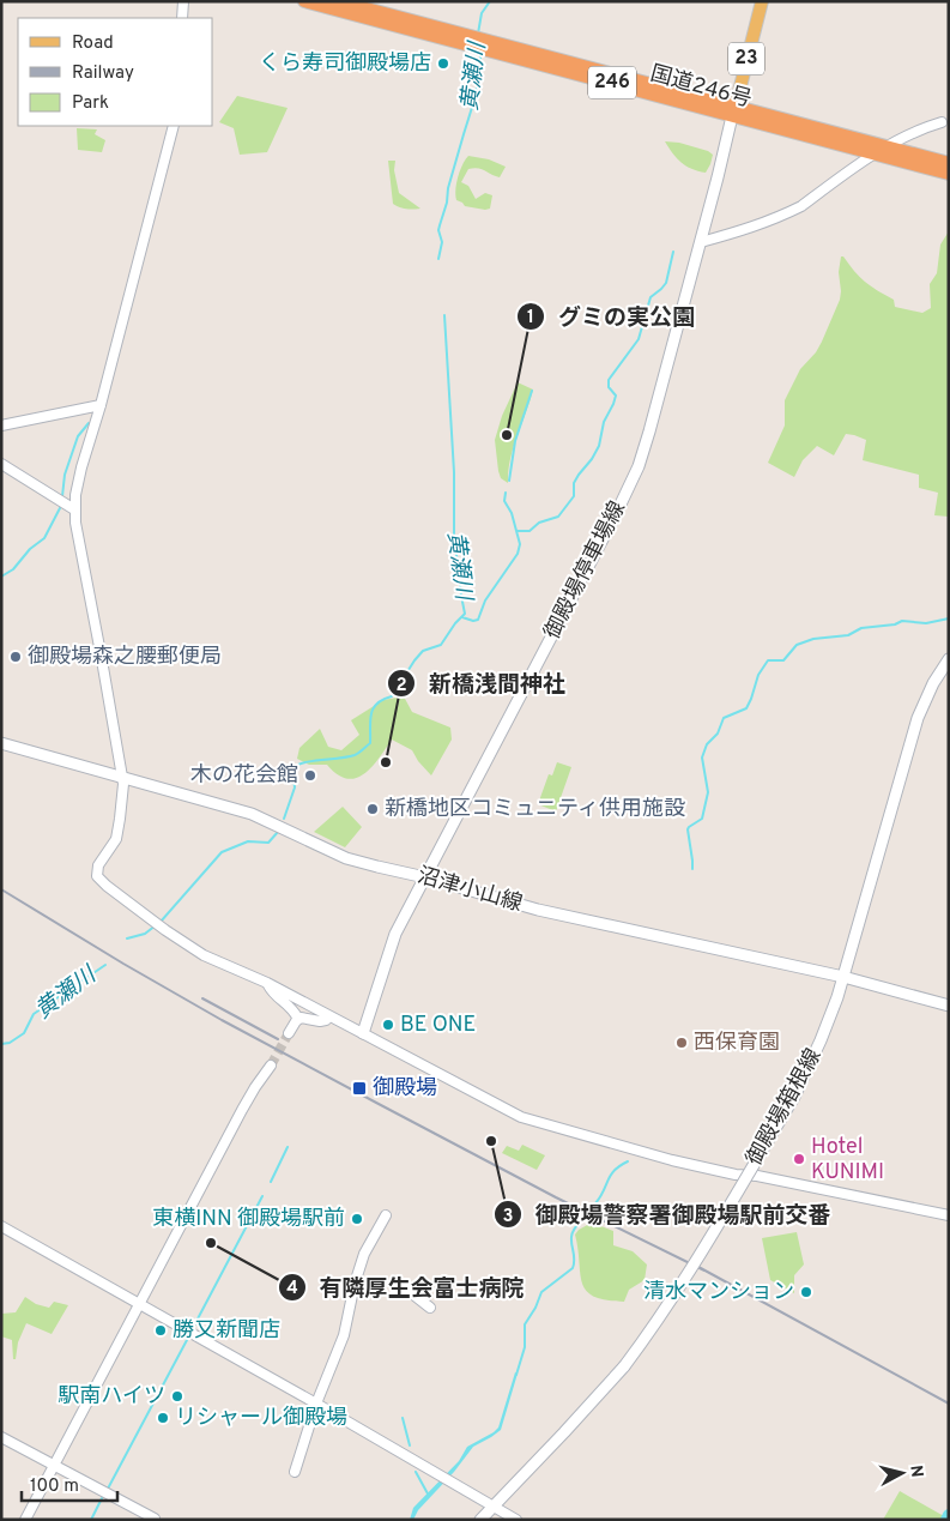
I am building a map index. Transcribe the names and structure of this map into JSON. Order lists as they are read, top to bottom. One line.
{"streets":{"highway":["246","国道246号"],"main road":["23","御殿場停車場線","沼津小山線","御殿場箱根線"]},"crossings":[["23","国道246号"],["23","御殿場停車場線"],["国道246号","御殿場停車場線"],["御殿場停車場線","沼津小山線"],["沼津小山線","御殿場箱根線"]],"water":["黄瀬川"],"places":{"other":["くら寿司御殿場店","グミの実公園","御殿場森之腰郵便局","新橋浅間神社","木の花会館","新橋地区コミュニティ供用施設","BE ONE","西保育園","御殿場警察署御殿場駅前交番","Hotel KUNIMI","東横INN 御殿場駅前","有隣厚生会富士病院","清水マンション","勝又新聞店","駅南ハイツ","リシャール御殿場"],"transit":["御殿場"]},"legend":["Road","Railway","Park"],"scale_bar":"100 m","north":"right"}
